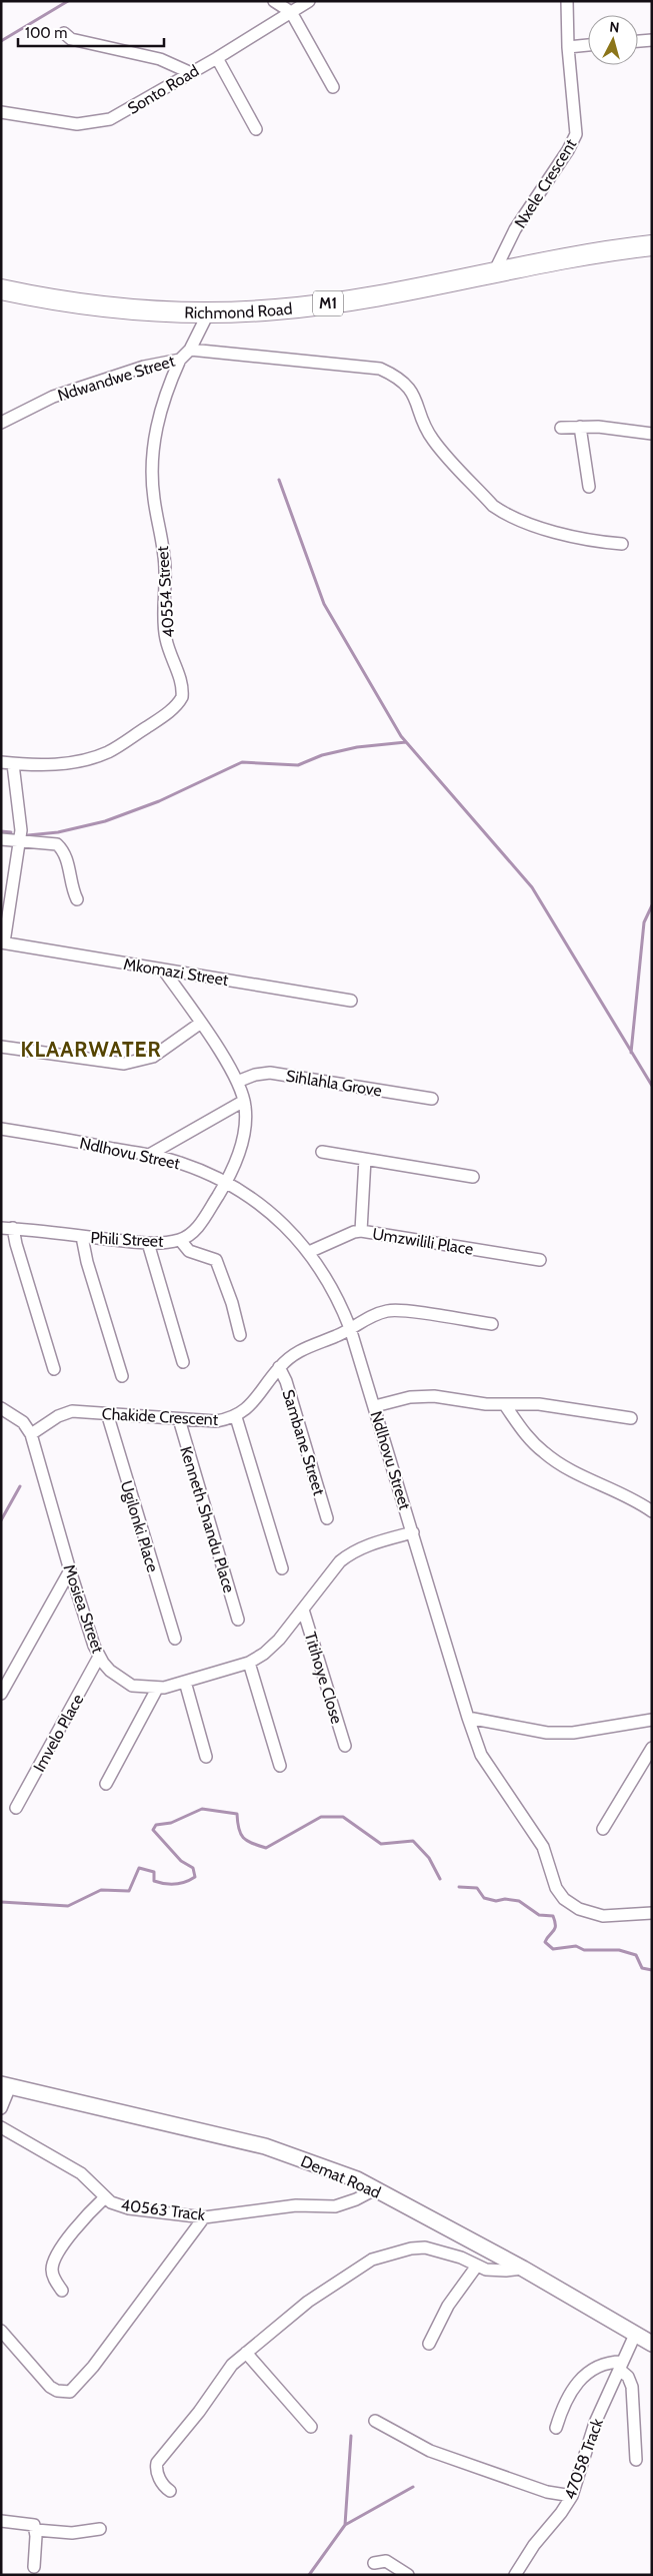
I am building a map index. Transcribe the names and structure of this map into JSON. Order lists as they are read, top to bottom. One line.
{"streets":{"highway":["M1","Richmond Road"],"street":["Sonto Road","Nxele Crescent","Ndwandwe Street","40554 Street","Mkomazi Street","Sihlahla Grove","Ndlhovu Street","Phili Street","Umzwilili Place","Chakide Crescent","Sambane Street","Kenneth Shandu Place","Ugilonki Place","Mosiea Street","Titihoye Close","Imvelo Place","Demat Road","40563 Track","47058 Track"]},"crossings":[["Nxele Crescent","Richmond Road"],["Richmond Road","Ndwandwe Street"],["Ndwandwe Street","40554 Street"],["Mkomazi Street","Phili Street"],["Sihlahla Grove","Phili Street"],["Ndlhovu Street","Phili Street"],["Ndlhovu Street","Umzwilili Place"],["Ndlhovu Street","Chakide Crescent"],["Ndlhovu Street","Mosiea Street"],["Chakide Crescent","Sambane Street"],["Chakide Crescent","Kenneth Shandu Place"],["Chakide Crescent","Ugilonki Place"],["Chakide Crescent","Mosiea Street"],["Mosiea Street","Titihoye Close"],["Mosiea Street","Imvelo Place"],["Demat Road","40563 Track"],["Demat Road","47058 Track"]],"districts":["KLAARWATER"],"scale_bar":"100 m","north":"top"}
